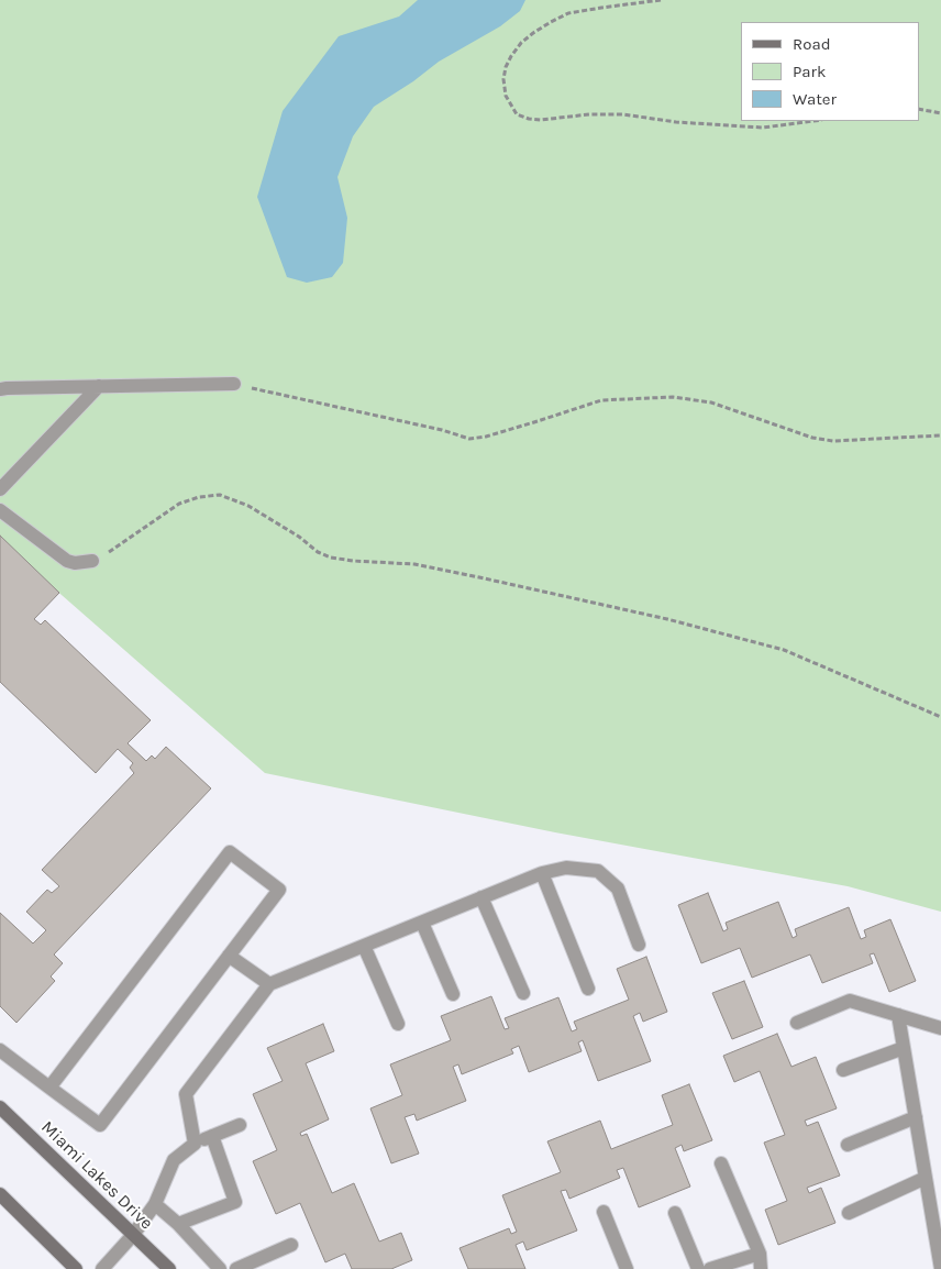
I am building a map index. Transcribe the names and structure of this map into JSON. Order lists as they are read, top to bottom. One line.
{"streets":{"main road":["Miami Lakes Drive"]},"legend":["Road","Park","Water"]}
